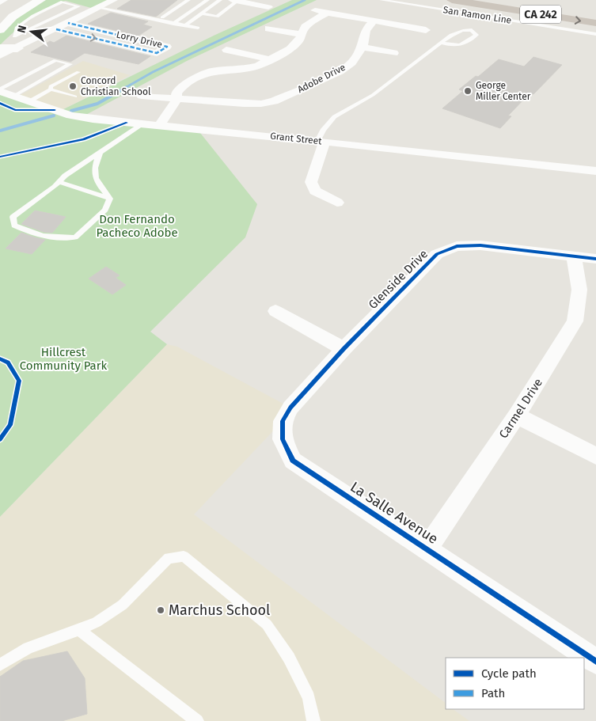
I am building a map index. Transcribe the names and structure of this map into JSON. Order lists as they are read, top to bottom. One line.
{"streets":{"highway":["CA 242"],"street":["Lorry Drive","Adobe Drive","Grant Street","Glenside Drive","Carmel Drive","La Salle Avenue"],"lane":["San Ramon Line"]},"crossings":[["Glenside Drive","Carmel Drive"],["Glenside Drive","La Salle Avenue"],["Carmel Drive","La Salle Avenue"]],"parks":["Don Fernando Pacheco Adobe","Hillcrest Community Park"],"places":["Concord Christian School","George Miller Center","Marchus School"],"legend":["Cycle path","Path"],"north":"left"}
